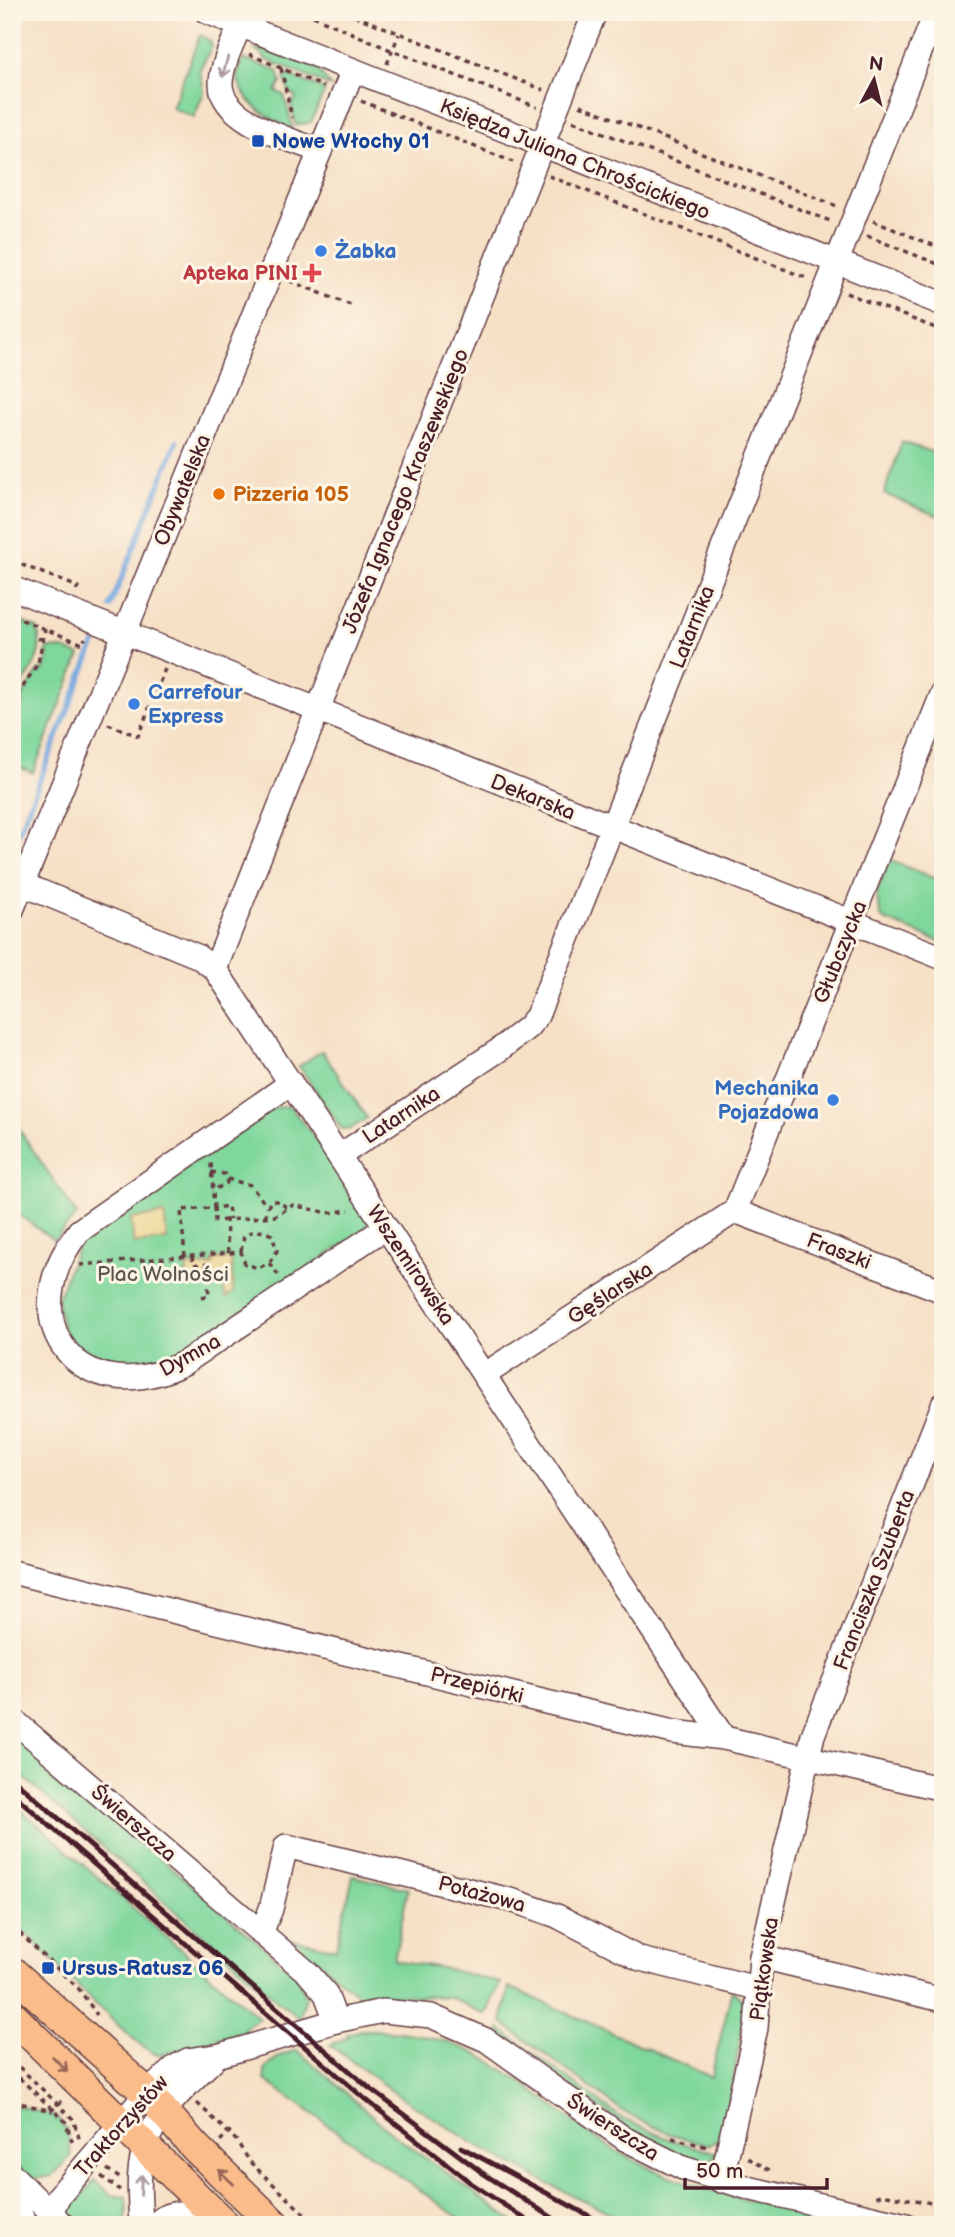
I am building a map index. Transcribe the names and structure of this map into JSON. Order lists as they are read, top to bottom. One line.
{"streets":{"street":["Księdza Juliana Chrościckiego","Obywatelska","Józefa Ignacego Kraszewskiego","Latarnika","Dekarska","Głubczycka","Fraszki","Wszemirowska","Gęślarska","Dymna","Franciszka Szuberta","Przepiórki","Świerszcza","Potażowa","Piątkowska","Traktorzystów"]},"crossings":[["Księdza Juliana Chrościckiego","Obywatelska"],["Księdza Juliana Chrościckiego","Józefa Ignacego Kraszewskiego"],["Księdza Juliana Chrościckiego","Latarnika"],["Obywatelska","Dekarska"],["Obywatelska","Wszemirowska"],["Józefa Ignacego Kraszewskiego","Dekarska"],["Józefa Ignacego Kraszewskiego","Wszemirowska"],["Latarnika","Dekarska"],["Latarnika","Wszemirowska"],["Dekarska","Głubczycka"],["Głubczycka","Fraszki"],["Głubczycka","Gęślarska"],["Fraszki","Gęślarska"],["Wszemirowska","Gęślarska"],["Wszemirowska","Dymna"],["Wszemirowska","Przepiórki"],["Franciszka Szuberta","Przepiórki"],["Franciszka Szuberta","Piątkowska"],["Przepiórki","Piątkowska"],["Świerszcza","Potażowa"],["Świerszcza","Piątkowska"],["Świerszcza","Traktorzystów"],["Potażowa","Piątkowska"]],"parks":["Plac Wolności"],"places":{"transit":["Nowe Włochy 01","Ursus-Ratusz 06"],"other":["Żabka","Pizzeria 105","Carrefour Express","Mechanika Pojazdowa"],"health":["Apteka PINI"]},"scale_bar":"50 m","north":"top"}
